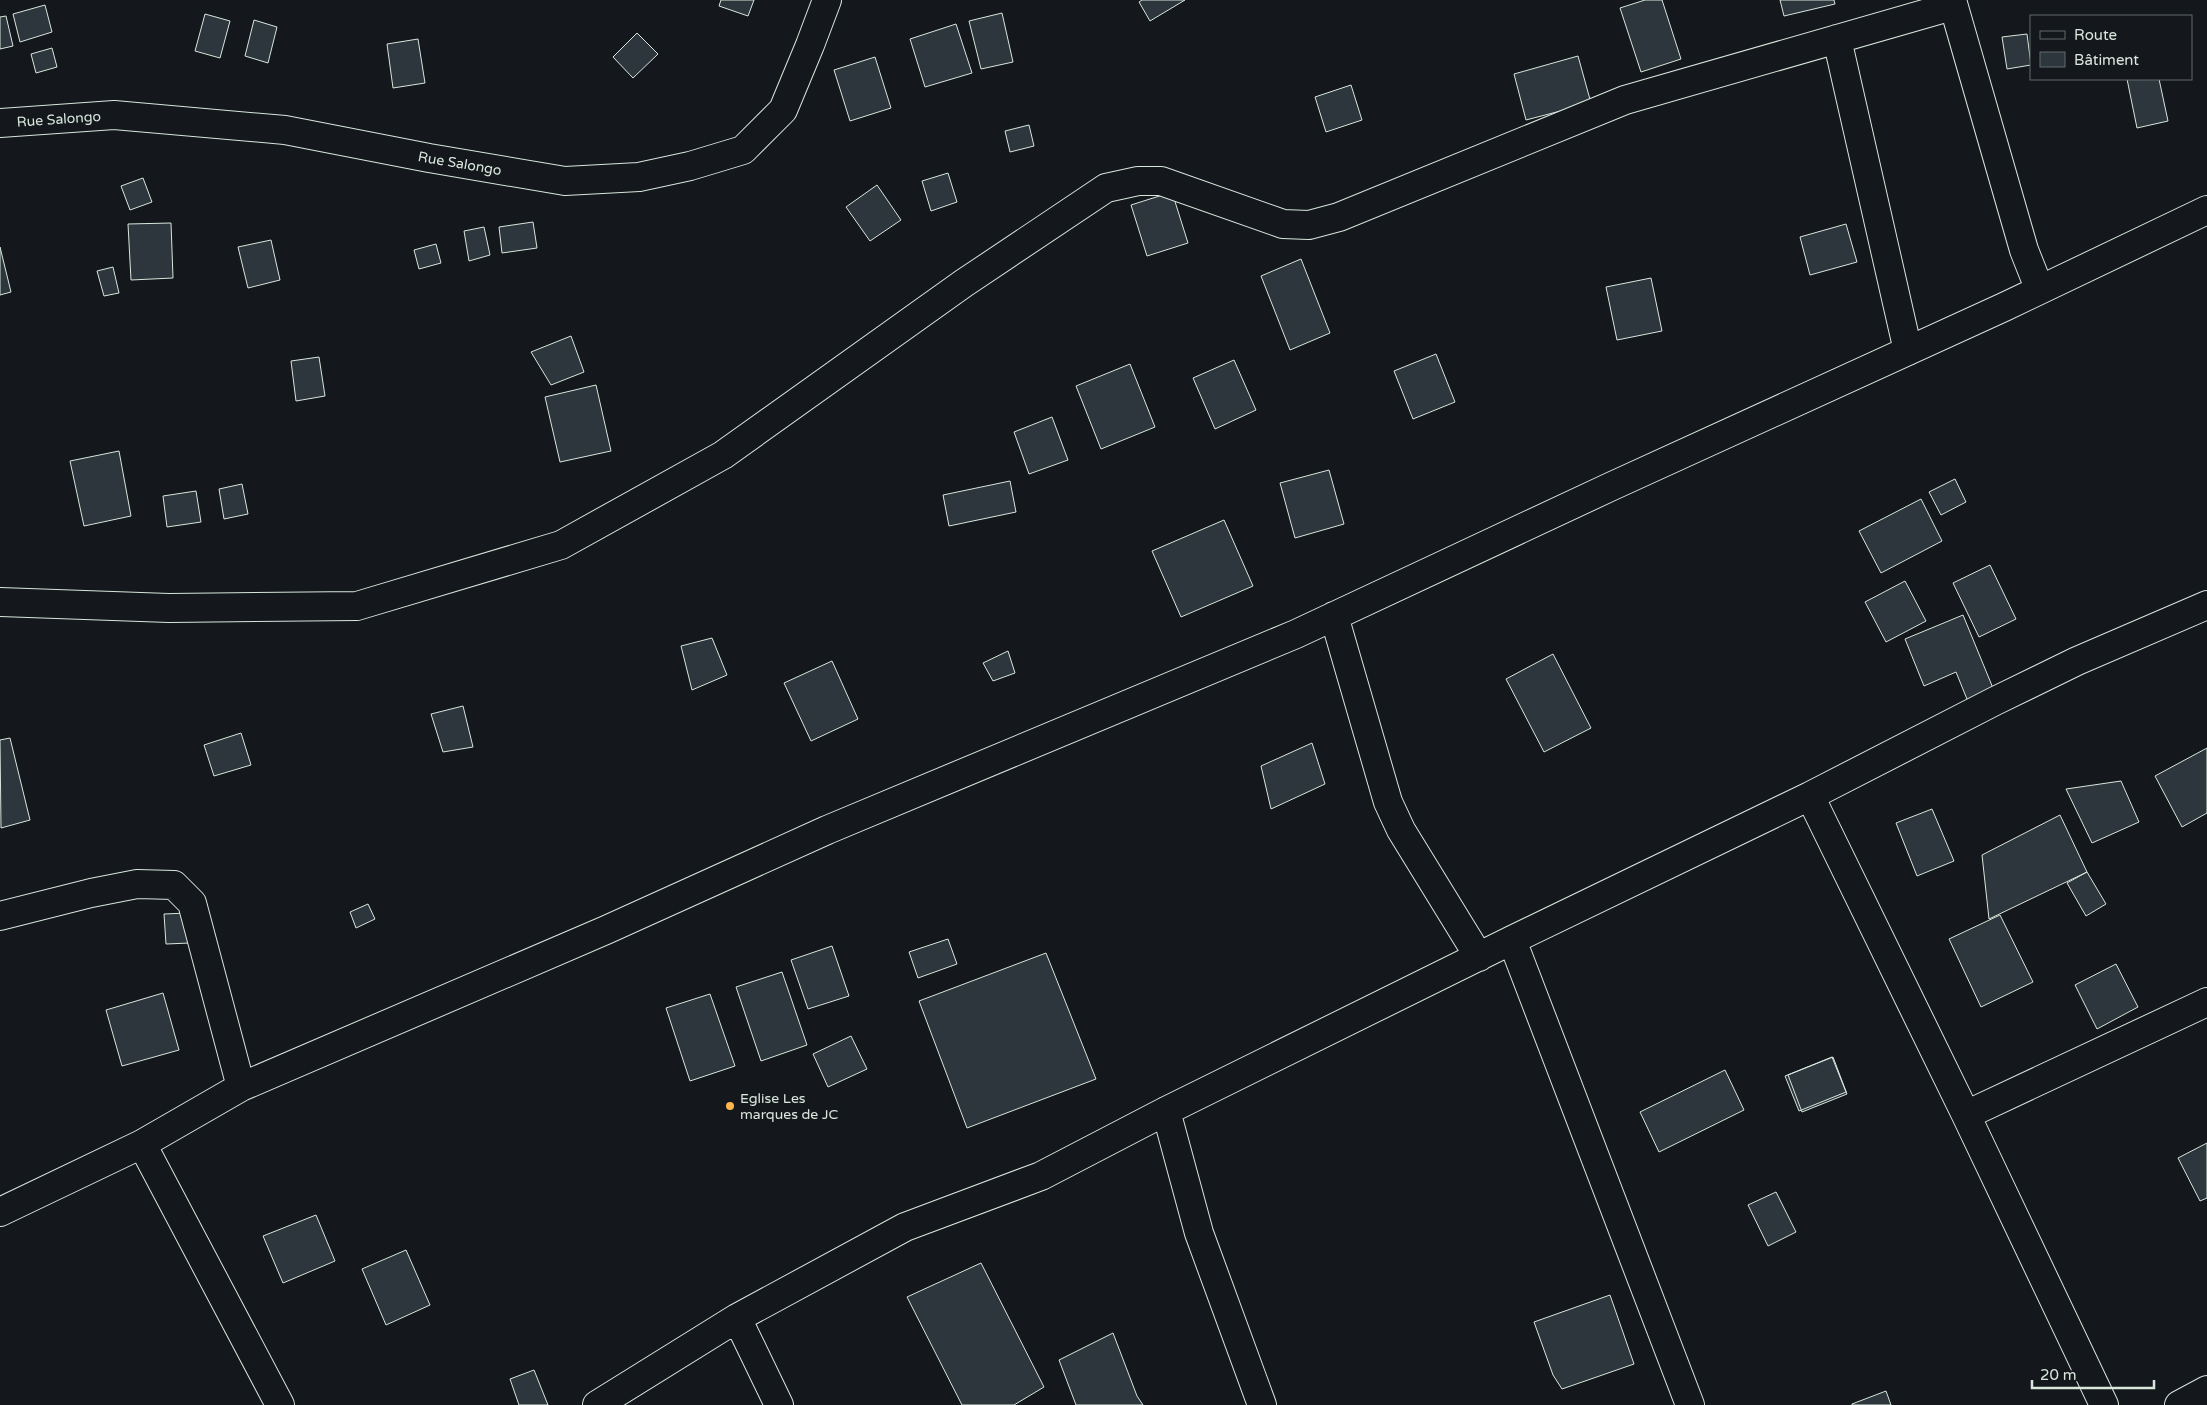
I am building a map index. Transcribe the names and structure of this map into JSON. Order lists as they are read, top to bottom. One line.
{"streets":{"street":["Rue Salongo"]},"places":["Eglise Les marques de JC"],"legend":["Route","Bâtiment"],"scale_bar":"20 m"}
